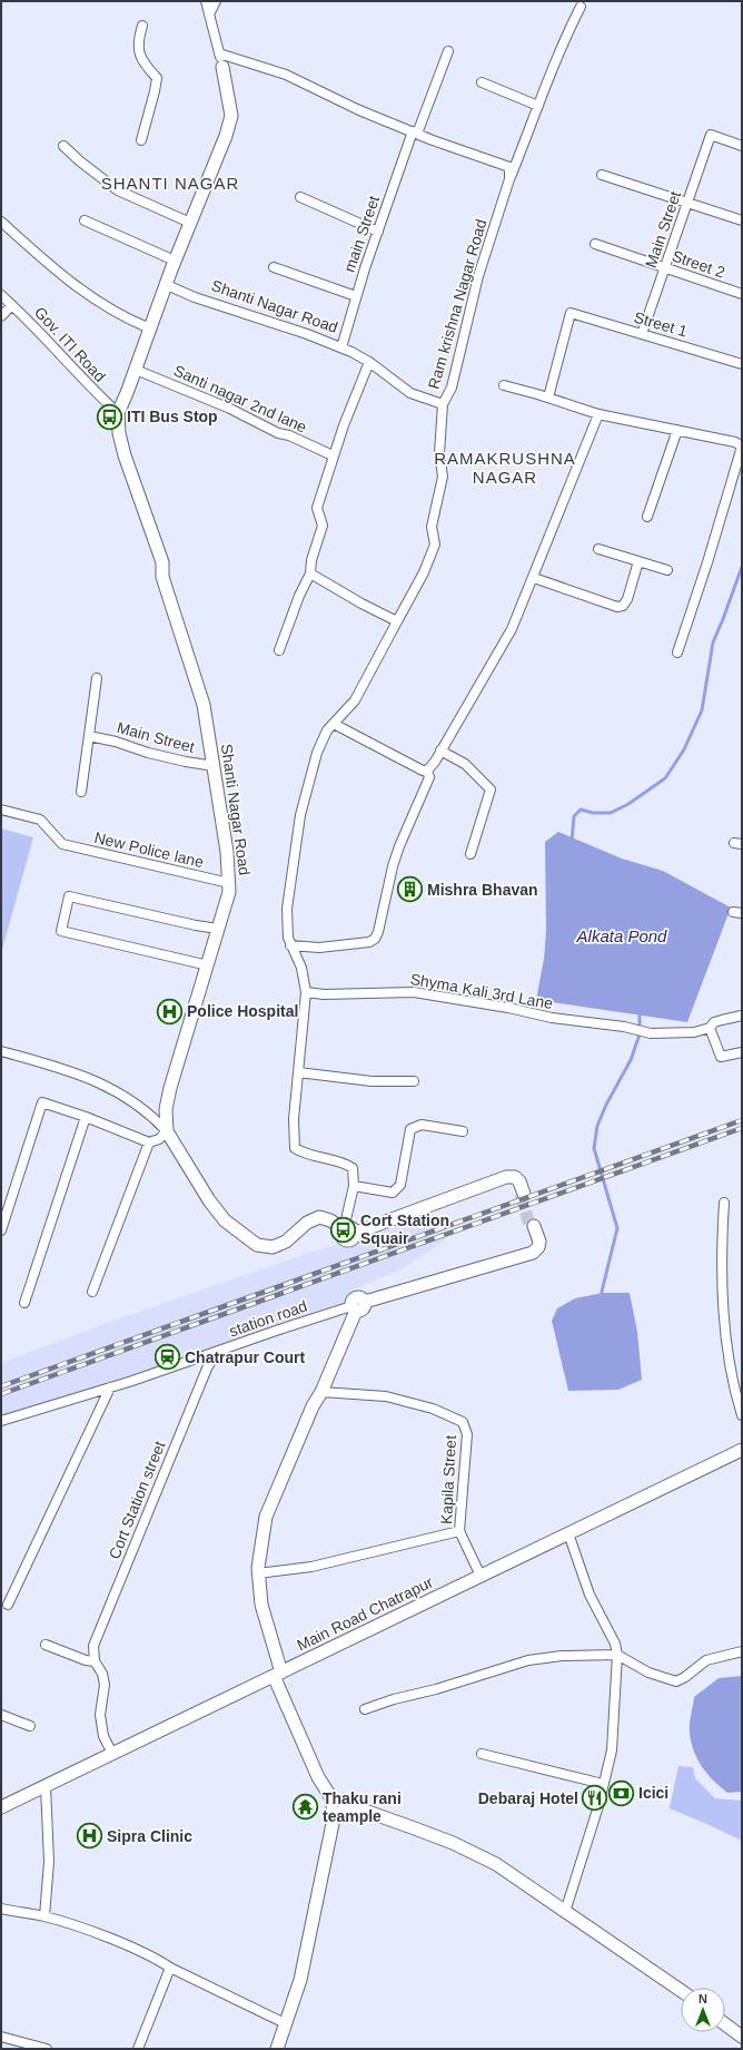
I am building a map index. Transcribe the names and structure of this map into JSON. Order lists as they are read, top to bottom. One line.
{"streets":{"street":["Main Street","main Street","Street 2","Ram krishna Nagar Road","Shanti Nagar Road","Street 1","Gov. ITI Road","Santi nagar 2nd lane","New Police lane","Shyma Kali 3rd Lane","station road","Kapila Street","Cort Station street","Main Road Chatrapur"]},"crossings":[["Main Street","Street 2"],["Main Street","Shanti Nagar Road"],["Main Street","Street 1"],["main Street","Shanti Nagar Road"],["Ram krishna Nagar Road","Shanti Nagar Road"],["Ram krishna Nagar Road","Shyma Kali 3rd Lane"],["Shanti Nagar Road","Gov. ITI Road"],["Shanti Nagar Road","Santi nagar 2nd lane"],["Shanti Nagar Road","New Police lane"],["station road","Cort Station street"],["Kapila Street","Main Road Chatrapur"]],"districts":["SHANTI NAGAR","RAMAKRUSHNA NAGAR"],"water":["Alkata Pond"],"places":{"bus stop":["ITI Bus Stop","Cort Station Squair"],"building":["Mishra Bhavan"],"hospital":["Police Hospital","Sipra Clinic"],"station":["Chatrapur Court"],"bank":["Icici"],"restaurant":["Debaraj Hotel"],"temple":["Thaku rani teample"]},"north":"top"}
